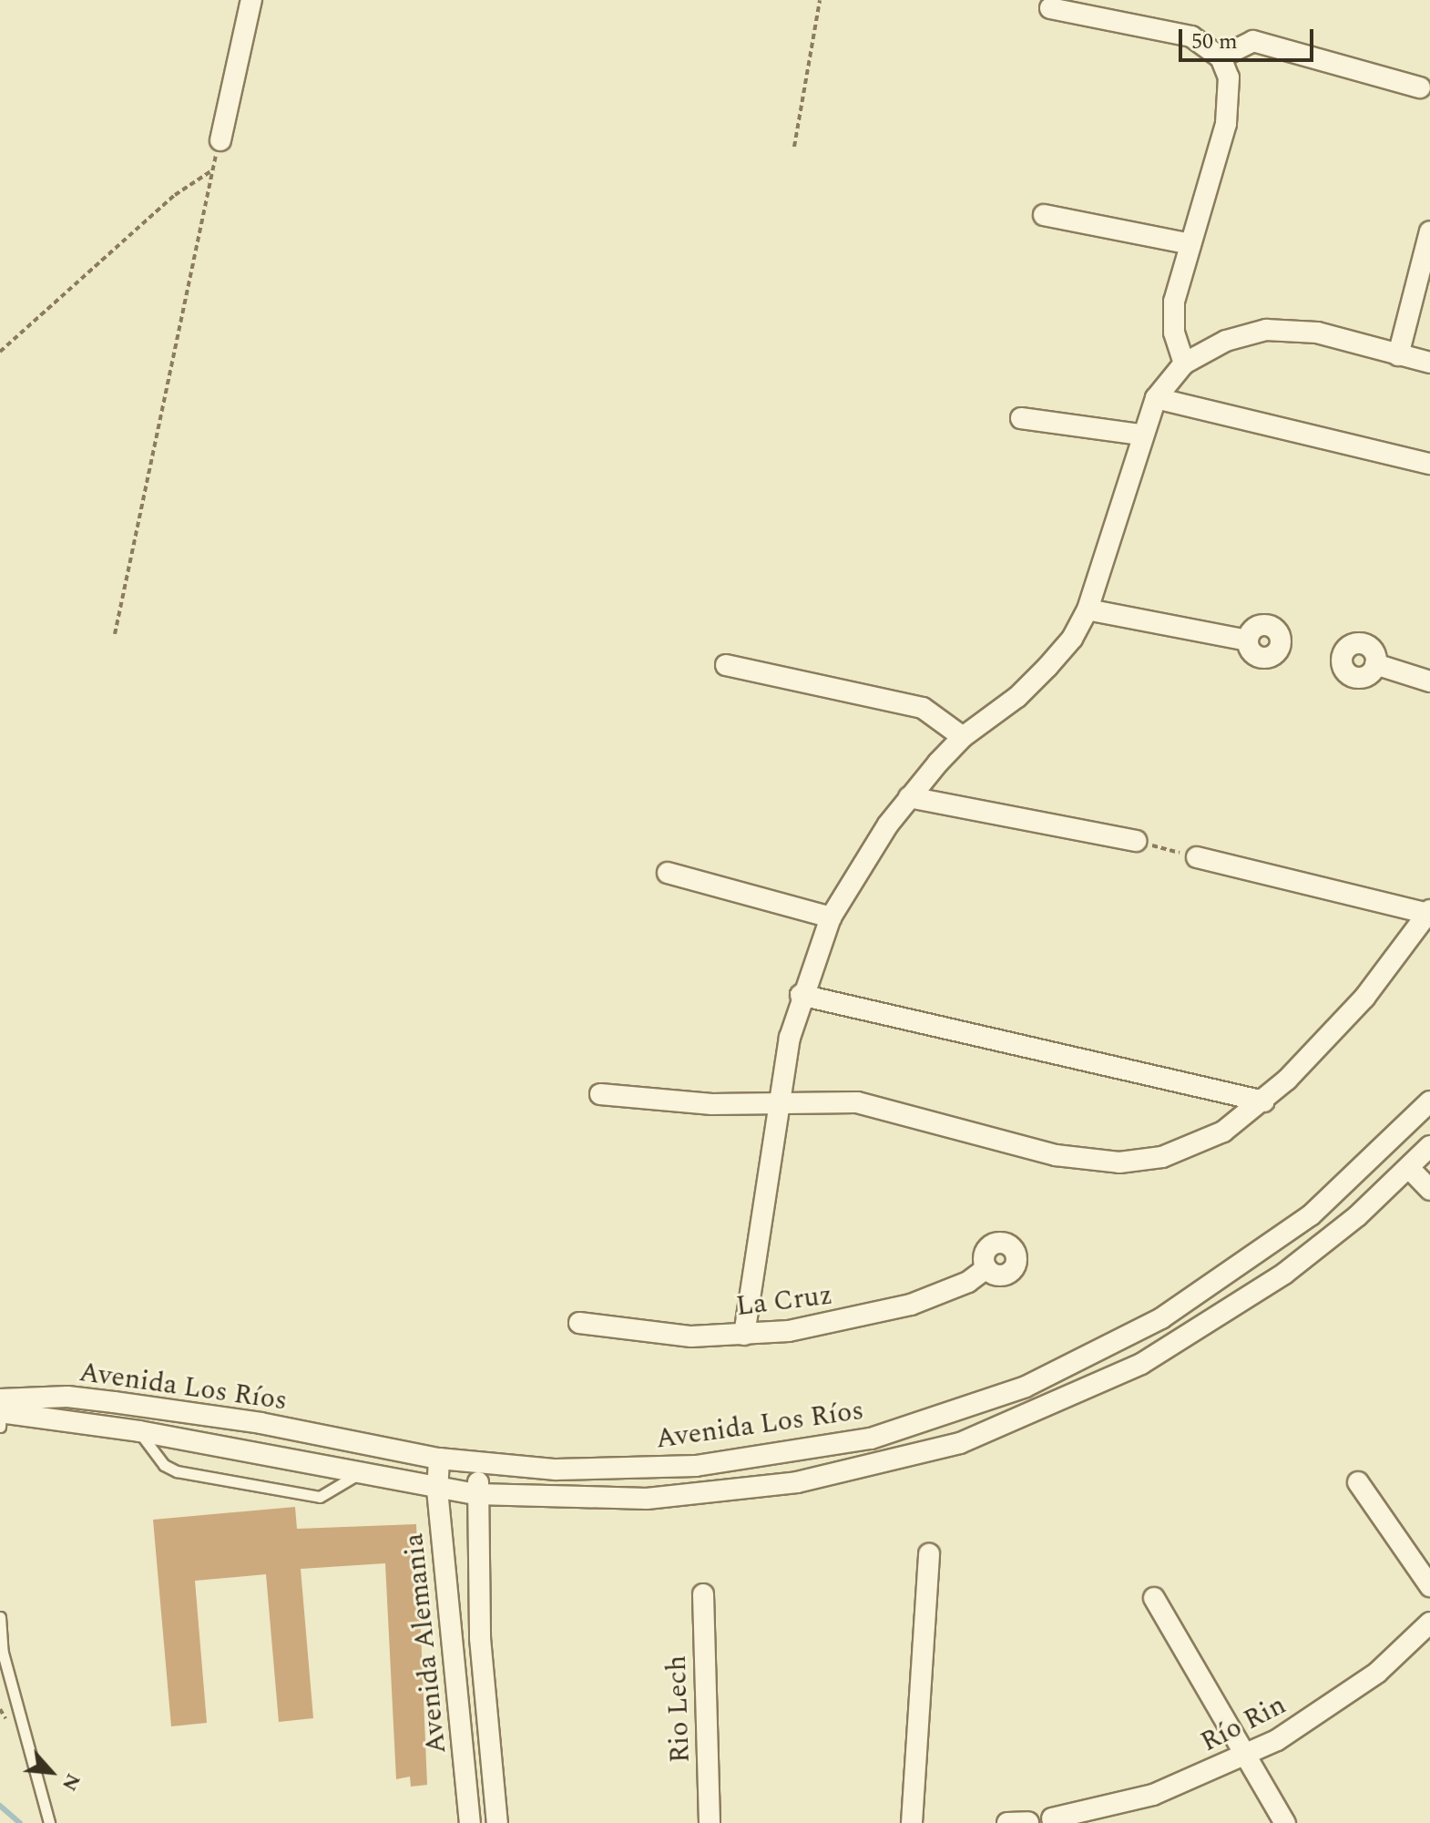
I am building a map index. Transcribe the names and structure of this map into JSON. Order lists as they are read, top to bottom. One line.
{"streets":{"street":["La Cruz","Avenida Los Ríos","Avenida Alemania","Rio Lech","Río Rin"]},"crossings":[["Avenida Los Ríos","Avenida Alemania"]],"scale_bar":"50 m","north":"bottom right"}
